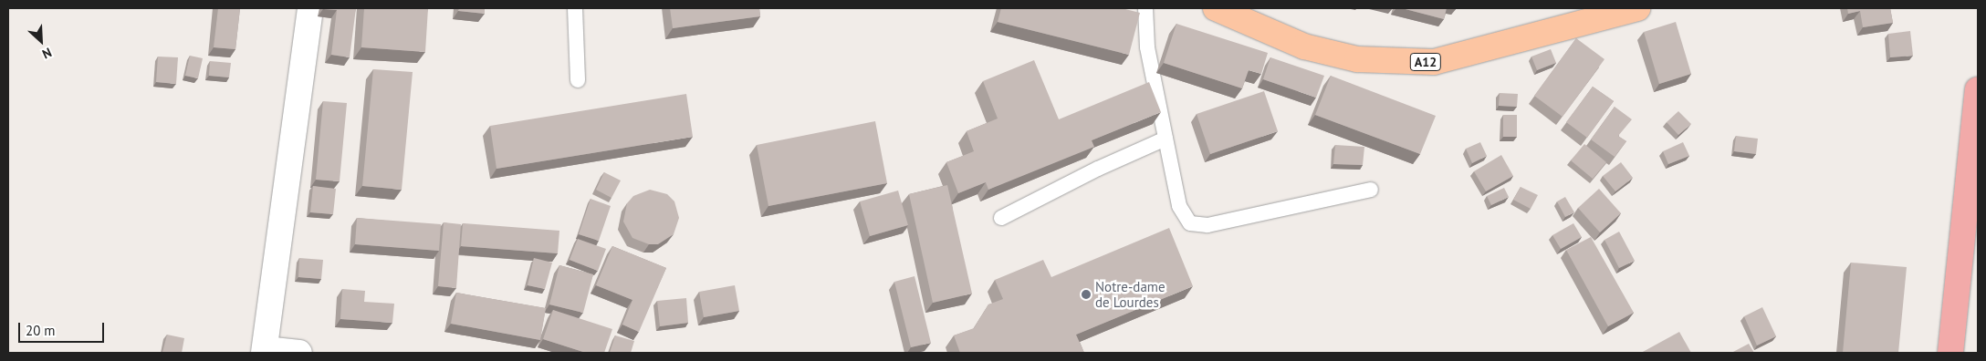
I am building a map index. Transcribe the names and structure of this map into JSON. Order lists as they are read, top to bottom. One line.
{"streets":{"main road":["A12"]},"places":["Notre-dame de Lourdes"],"scale_bar":"20 m","north":"bottom right"}
